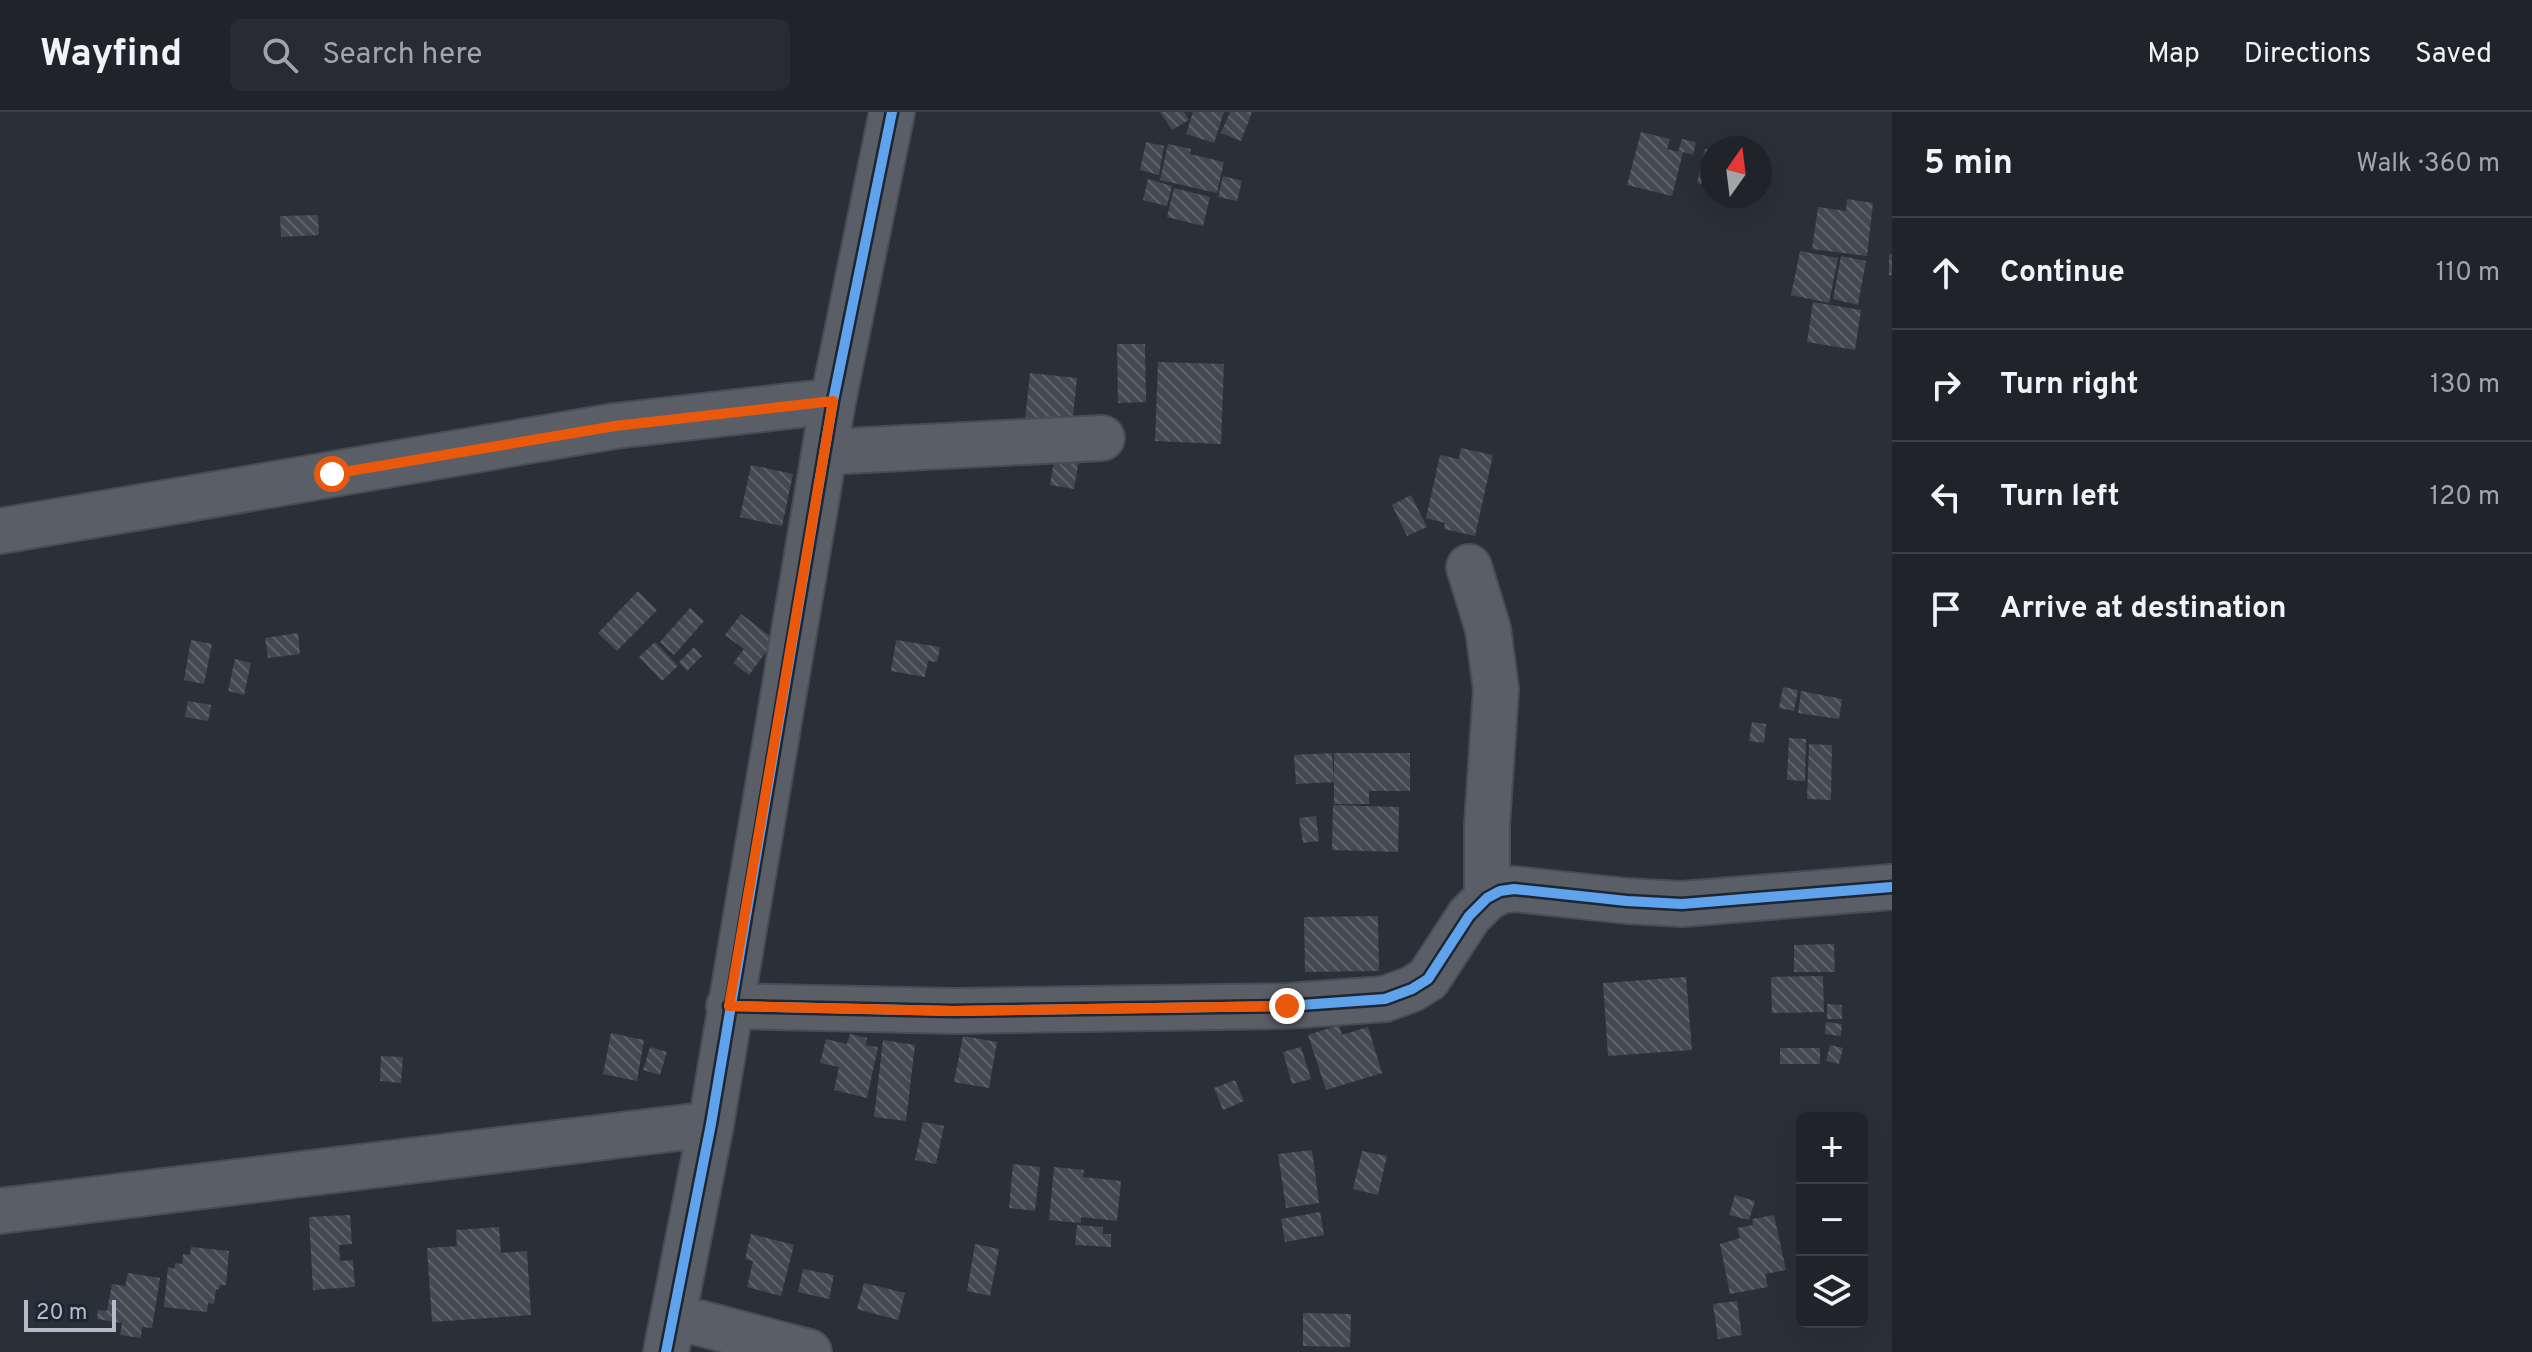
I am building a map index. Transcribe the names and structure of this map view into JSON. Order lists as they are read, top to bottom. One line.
{"scale_bar":"20 m","north":"top","page":{"header":"Wayfind","search":"Search here","nav":["Map","Directions","Saved"],"heading":["5 min","Walk · 360 m"],"list":[["Continue","110 m"],["Turn right","130 m"],["Turn left","120 m"],"Arrive at destination"],"map_buttons":["+","−"],"scale":"20 m"}}
